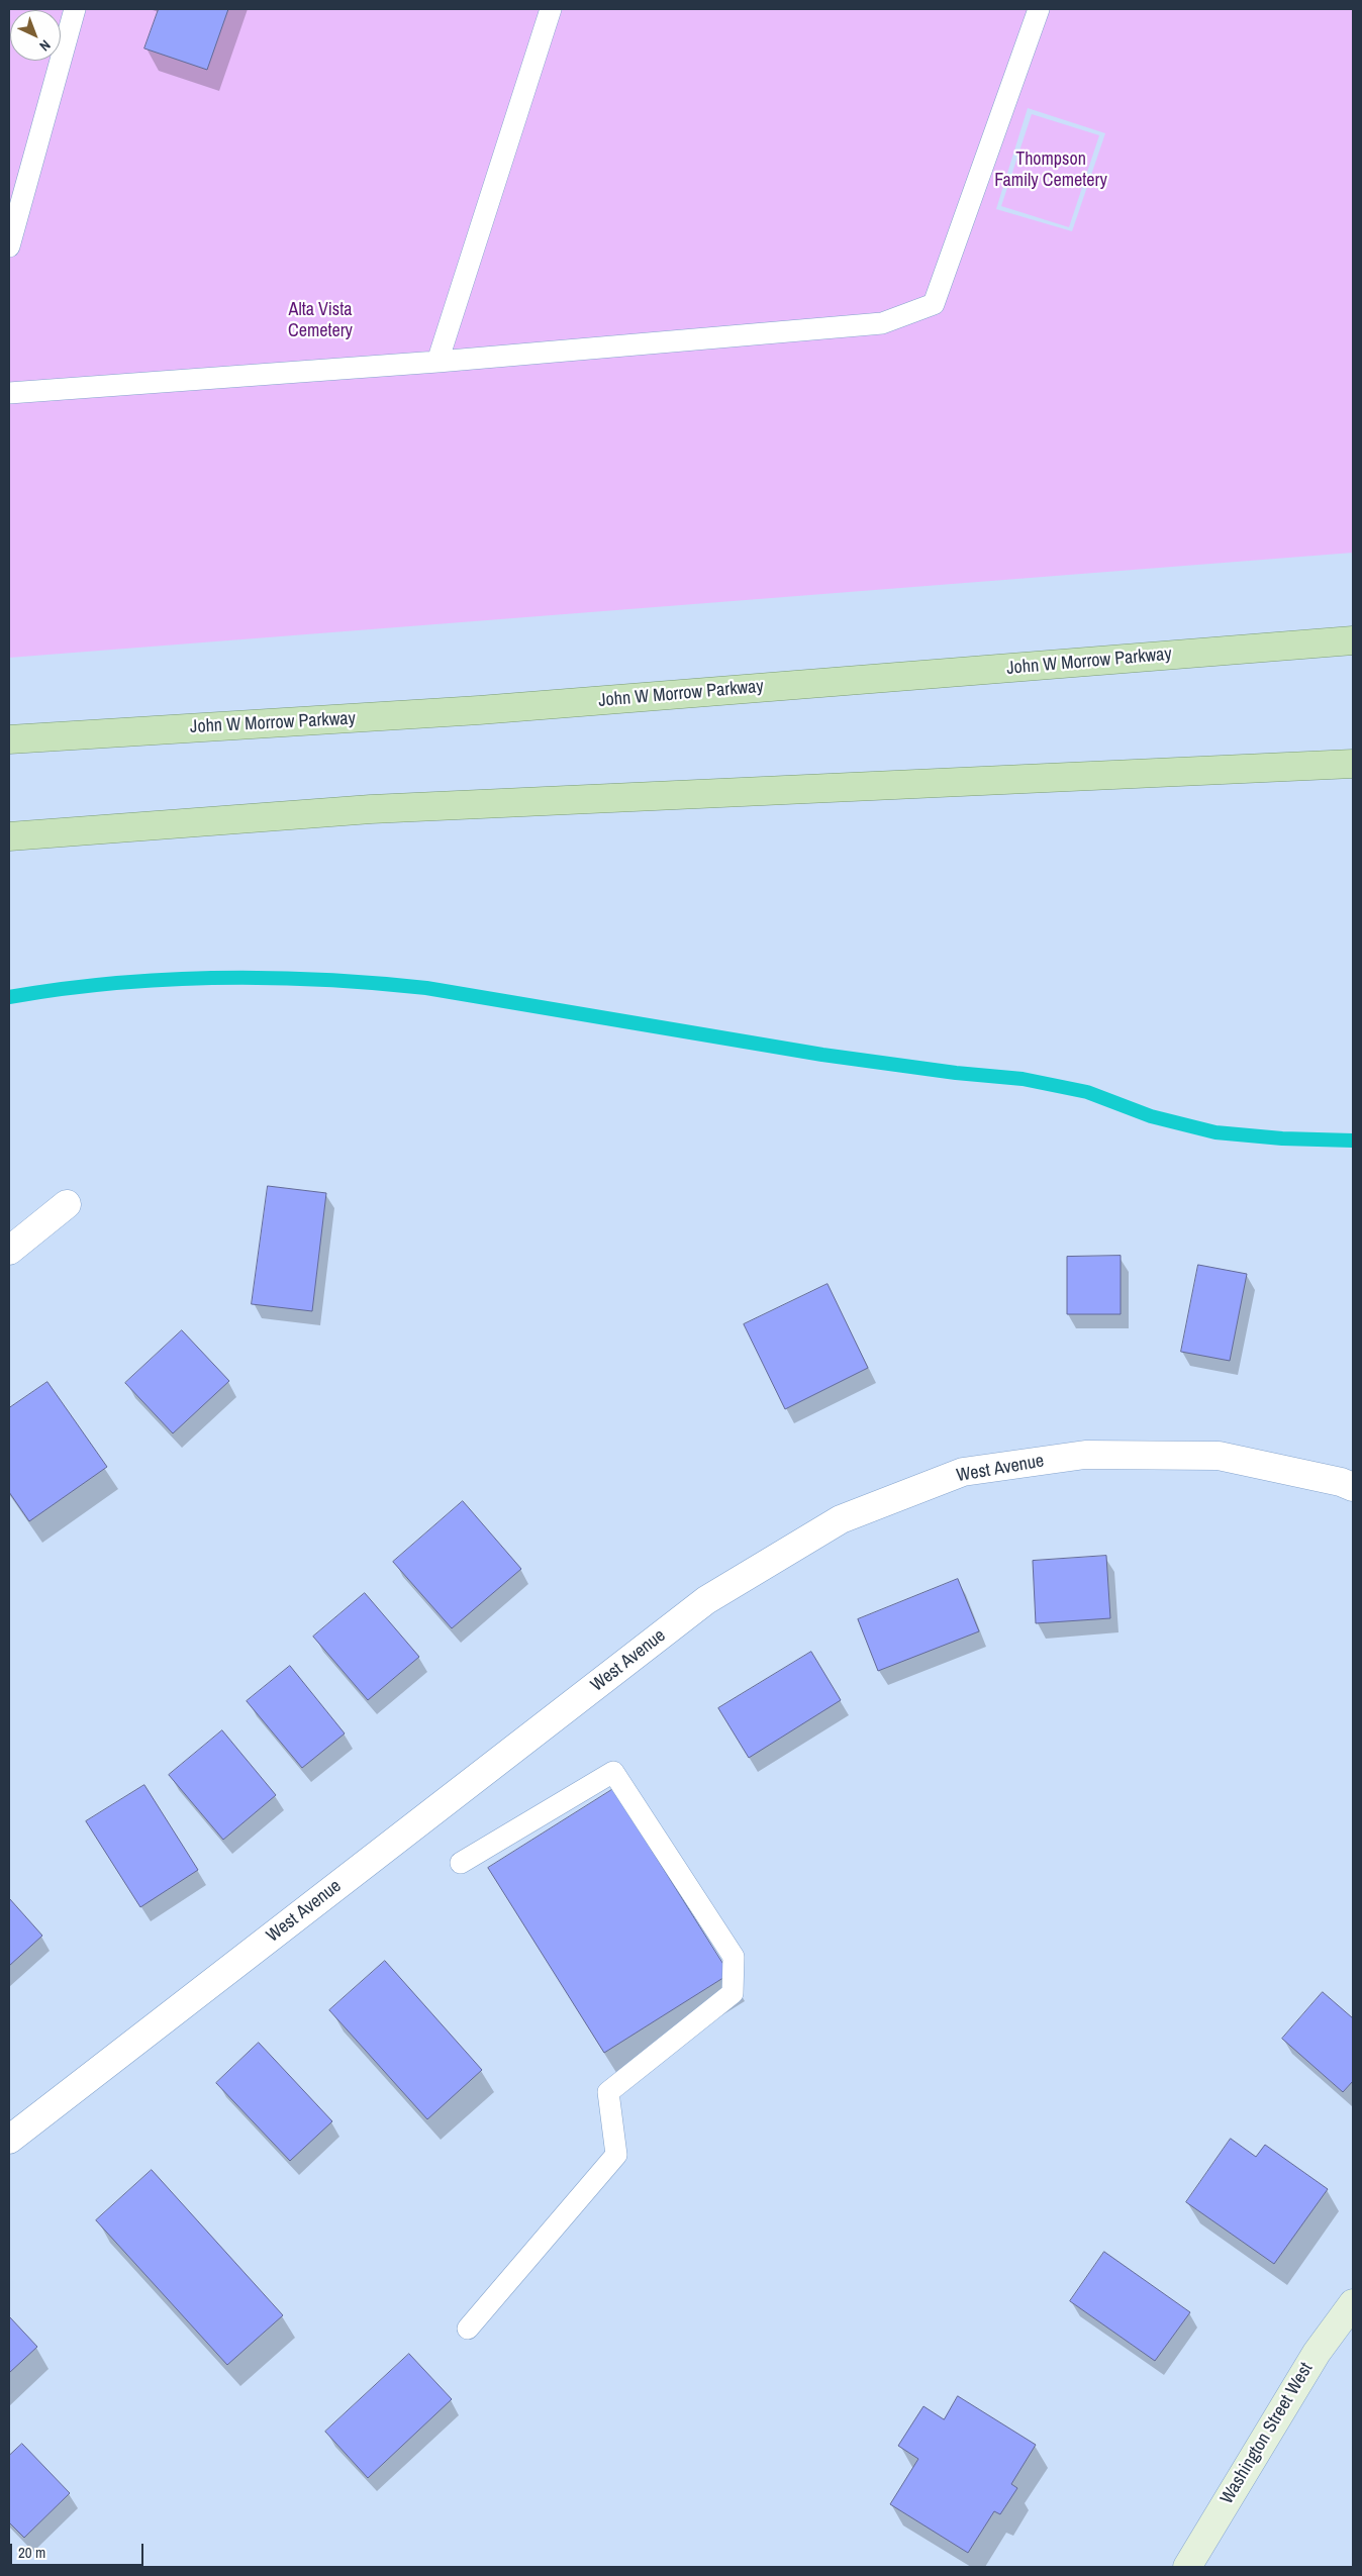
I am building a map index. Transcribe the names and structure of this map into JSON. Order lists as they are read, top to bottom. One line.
{"streets":{"main road":["John W Morrow Parkway"],"street":["West Avenue","Washington Street West"]},"parks":["Thompson Family Cemetery","Alta Vista Cemetery"],"scale_bar":"20 m","north":"bottom right"}
